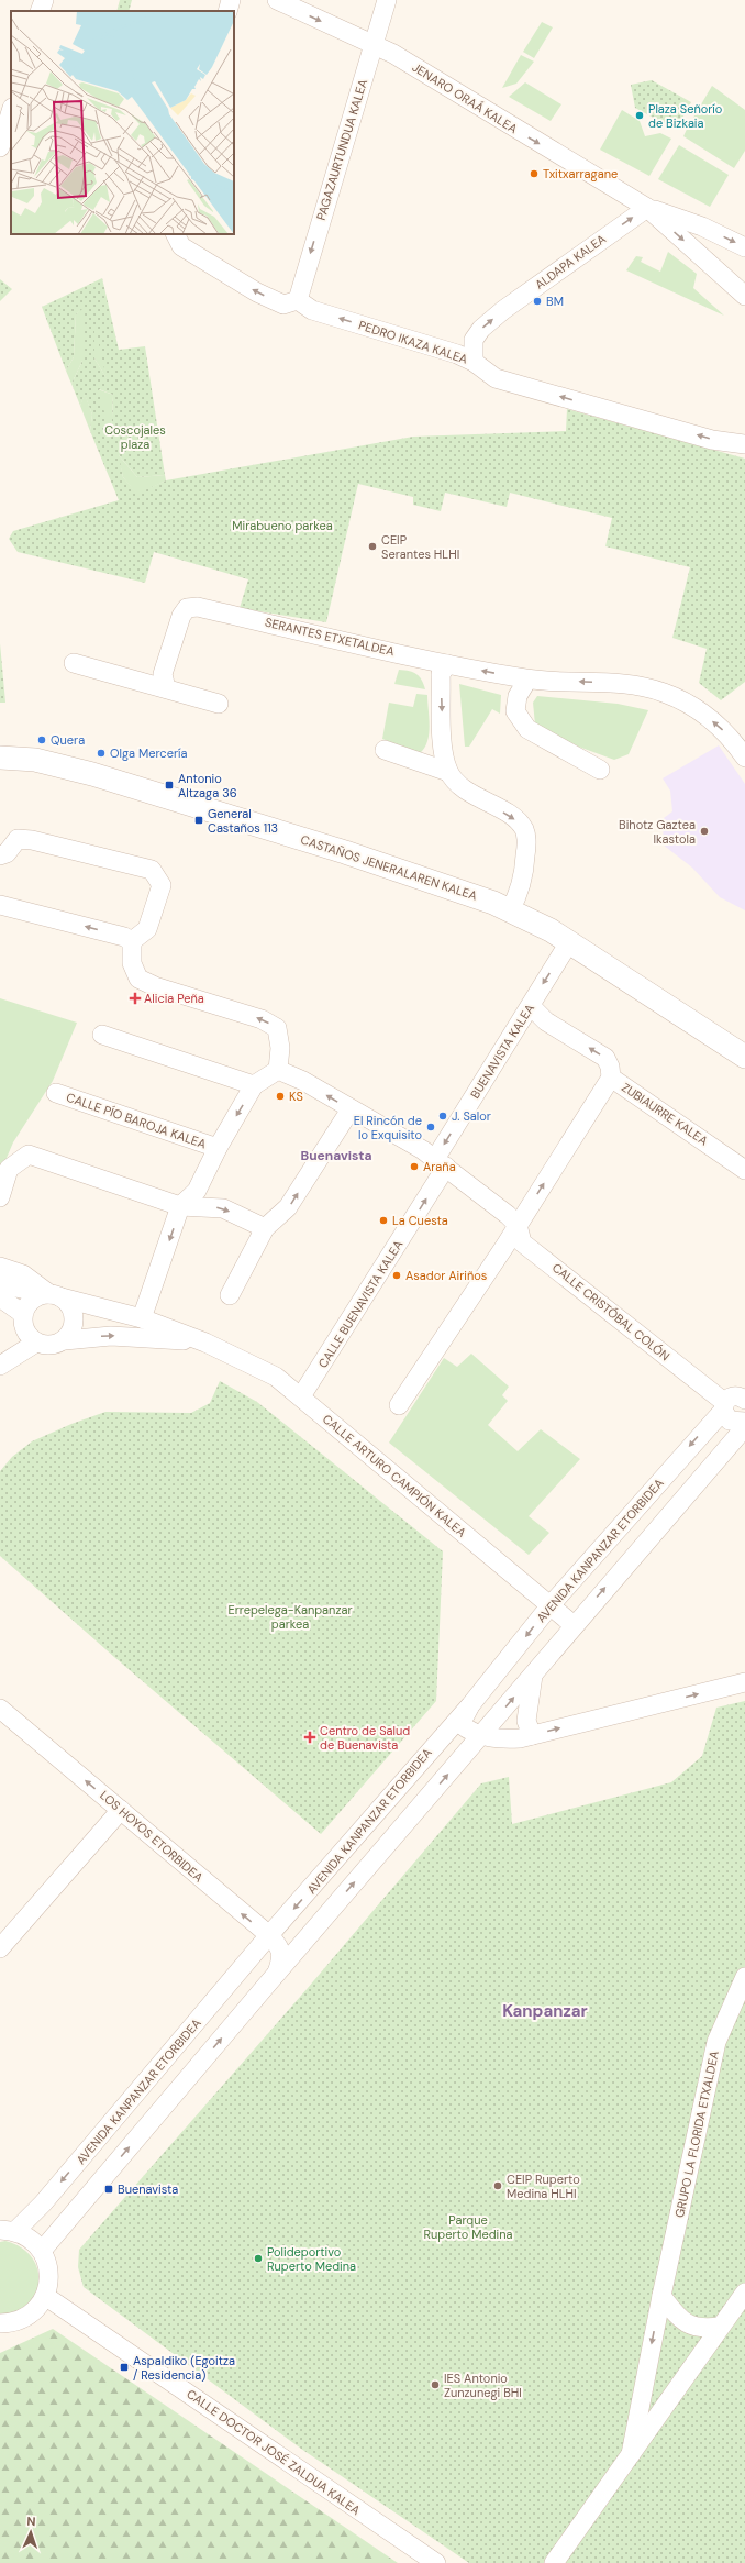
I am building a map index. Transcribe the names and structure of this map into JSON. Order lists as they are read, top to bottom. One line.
{"streets":{"street":["JENARO ORAÁ KALEA","PAGAZAURTUNDUA KALEA","ALDAPA KALEA","PEDRO IKAZA KALEA","SERANTES ETXETALDEA","CASTAÑOS JENERALAREN KALEA","BUENAVISTA KALEA","ZUBIAURRE KALEA","CALLE PÍO BAROJA KALEA","CALLE BUENAVISTA KALEA","CALLE CRISTÓBAL COLÓN","CALLE ARTURO CAMPIÓN KALEA","AVENIDA KANPANZAR ETORBIDEA","LOS HOYOS ETORBIDEA","GRUPO LA FLORIDA ETXALDEA","CALLE DOCTOR JOSÉ ZALDUA KALEA"]},"crossings":[["JENARO ORAÁ KALEA","PAGAZAURTUNDUA KALEA"],["JENARO ORAÁ KALEA","ALDAPA KALEA"],["PAGAZAURTUNDUA KALEA","PEDRO IKAZA KALEA"],["ALDAPA KALEA","PEDRO IKAZA KALEA"],["CASTAÑOS JENERALAREN KALEA","BUENAVISTA KALEA"],["BUENAVISTA KALEA","ZUBIAURRE KALEA"],["BUENAVISTA KALEA","CALLE BUENAVISTA KALEA"],["CALLE BUENAVISTA KALEA","CALLE ARTURO CAMPIÓN KALEA"],["CALLE CRISTÓBAL COLÓN","AVENIDA KANPANZAR ETORBIDEA"],["CALLE ARTURO CAMPIÓN KALEA","AVENIDA KANPANZAR ETORBIDEA"],["AVENIDA KANPANZAR ETORBIDEA","LOS HOYOS ETORBIDEA"]],"one_way":["JENARO ORAÁ KALEA","PAGAZAURTUNDUA KALEA","ALDAPA KALEA","PEDRO IKAZA KALEA","SERANTES ETXETALDEA","ZUBIAURRE KALEA","LOS HOYOS ETORBIDEA"],"districts":["Buenavista","Kanpanzar"],"parks":["Coscojales plaza","Mirabueno parkea","Errepelega-Kanpanzar parkea","Parque Ruperto Medina"],"places":{"other":["Plaza Señorío de Bizkaia","Txitxarragane","BM","CEIP Serantes HLHI","Quera","Olga Mercería","Bihotz Gaztea Ikastola","KS","J. Salor","El Rincón de lo Exquisito","Araña","La Cuesta","Asador Airiños","CEIP Ruperto Medina HLHI","Polideportivo Ruperto Medina","IES Antonio Zunzunegi BHI"],"transit":["Antonio Altzaga 36","General Castaños 113","Buenavista","Aspaldiko (Egoitza / Residencia)"],"health":["Alicia Peña","Centro de Salud de Buenavista"]},"north":"top"}
